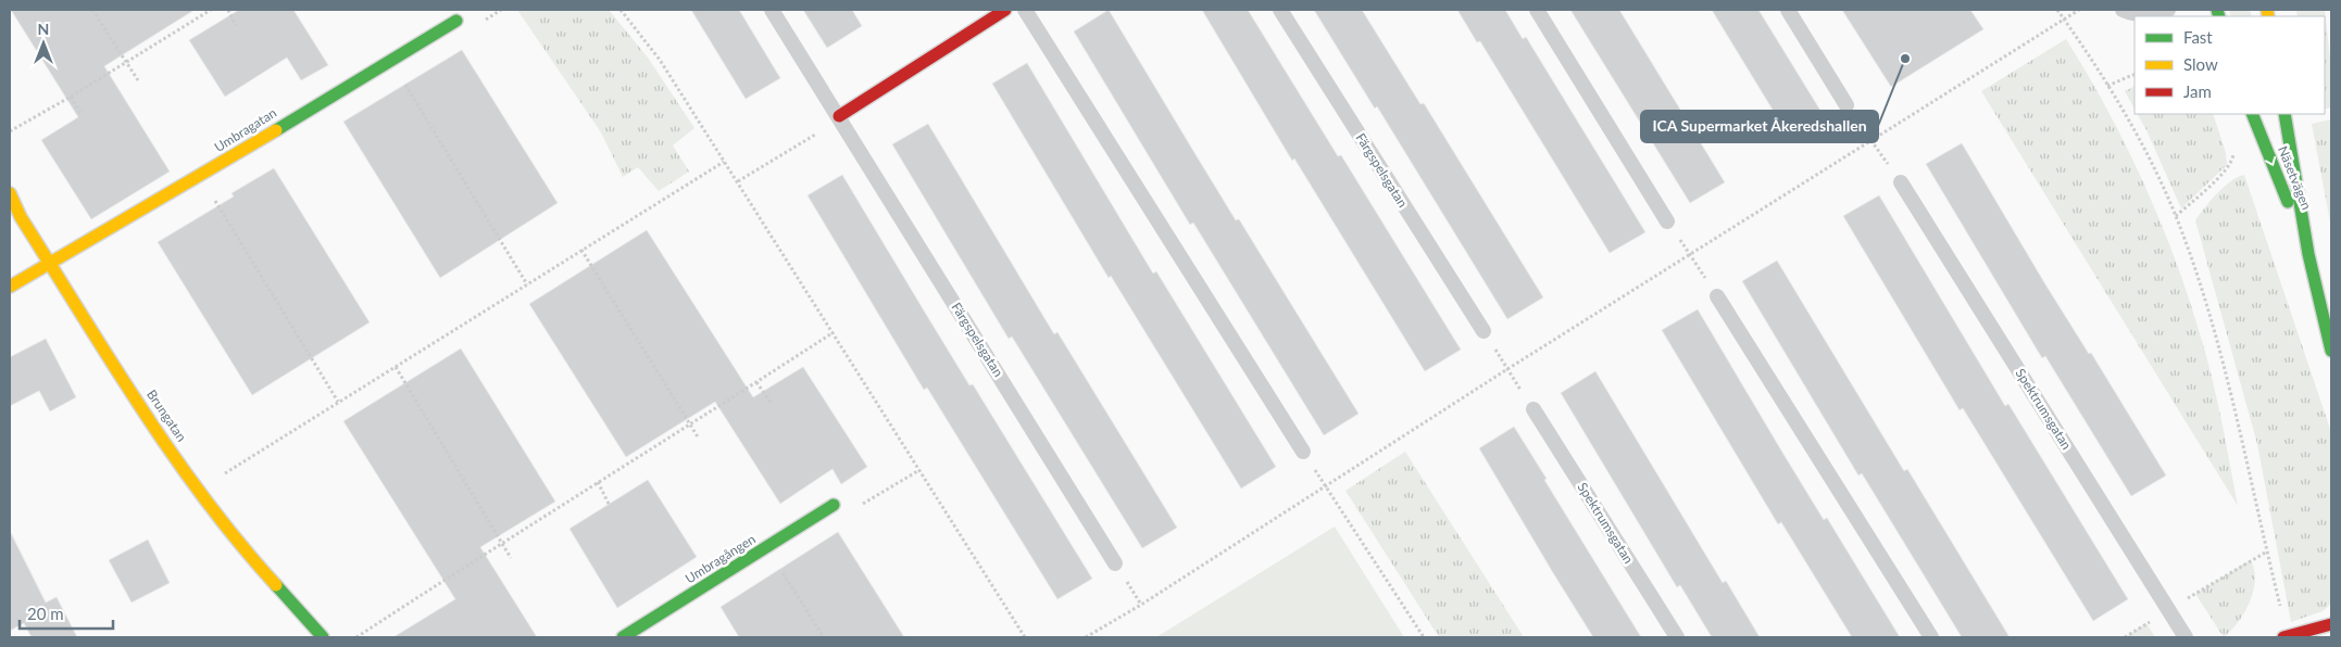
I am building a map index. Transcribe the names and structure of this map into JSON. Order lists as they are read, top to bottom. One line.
{"streets":{"street":["Umbragatan","Näsetvägen","Brungatan","Umbragången"],"lane":["Färgspelsgatan","Spektrumsgatan"]},"crossings":[["Umbragatan","Brungatan"]],"places":["ICA Supermarket Åkeredshallen"],"legend":["Fast","Slow","Jam"],"scale_bar":"20 m","north":"top"}
